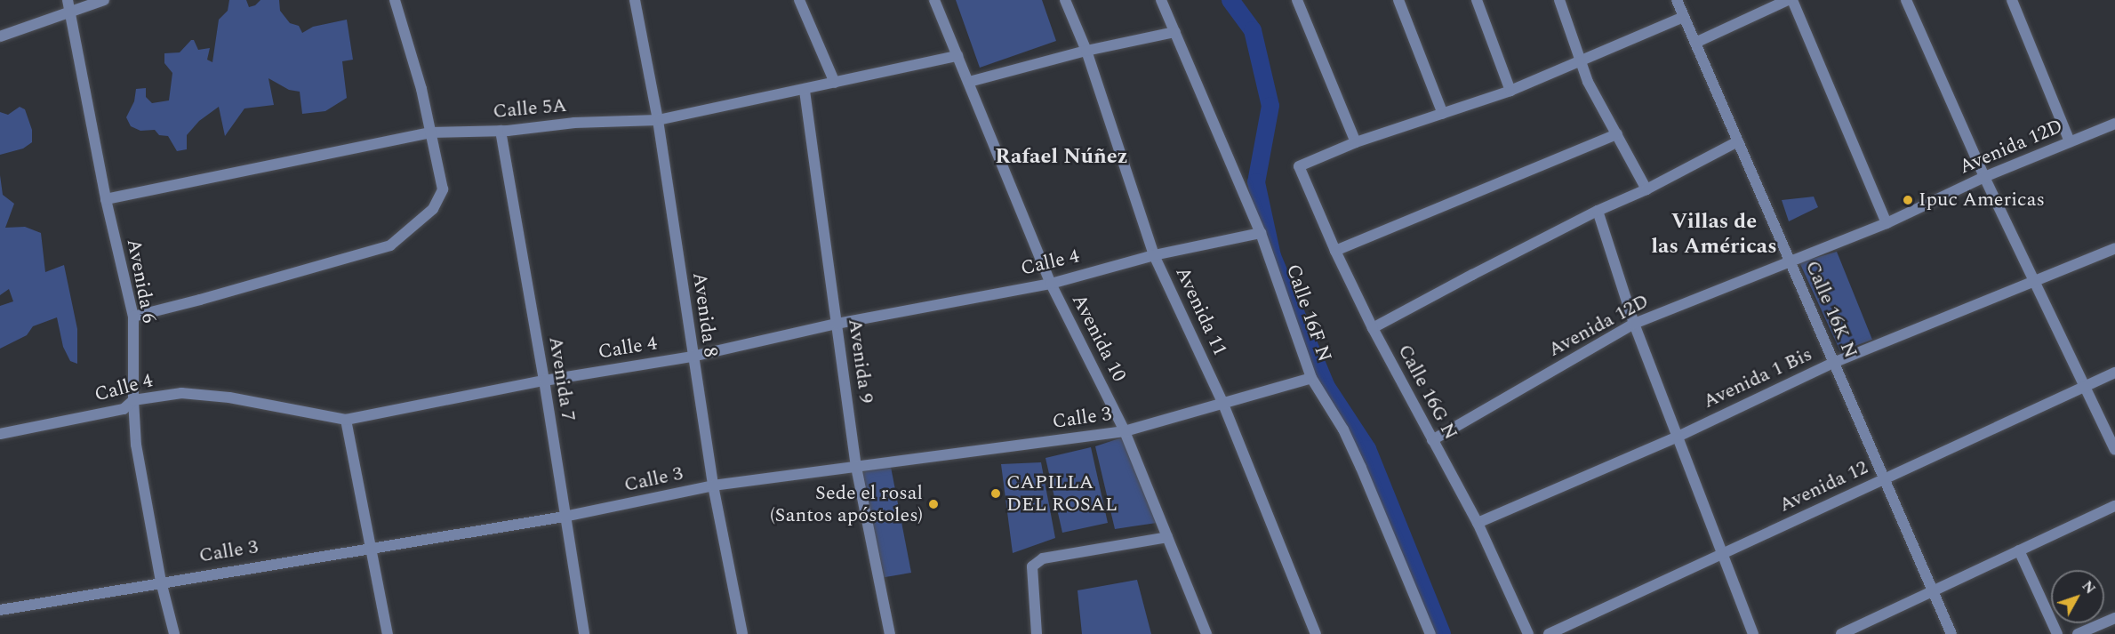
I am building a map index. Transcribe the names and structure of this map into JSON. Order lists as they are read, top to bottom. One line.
{"streets":{"street":["Calle 5A","Avenida 12D","Calle 4","Avenida 6","Calle 16K N","Avenida 11","Calle 16F N","Avenida 8","Avenida 10","Avenida 9","Avenida 1 Bis","Avenida 7","Calle 16G N","Calle 3","Avenida 12"]},"crossings":[["Calle 5A","Avenida 6"],["Calle 5A","Avenida 8"],["Calle 5A","Avenida 10"],["Calle 5A","Avenida 9"],["Calle 5A","Avenida 7"],["Avenida 12D","Calle 16K N"],["Avenida 12D","Calle 16G N"],["Calle 4","Avenida 6"],["Calle 4","Avenida 11"],["Calle 4","Calle 16F N"],["Calle 4","Avenida 8"],["Calle 4","Avenida 10"],["Calle 4","Avenida 9"],["Calle 4","Avenida 7"],["Avenida 6","Calle 3"],["Calle 16K N","Avenida 1 Bis"],["Calle 16K N","Avenida 12"],["Avenida 11","Calle 3"],["Calle 16F N","Calle 3"],["Avenida 8","Calle 3"],["Avenida 10","Calle 3"],["Avenida 9","Calle 3"],["Avenida 1 Bis","Calle 16G N"],["Avenida 7","Calle 3"]],"districts":["Rafael Núñez","Villas de las Américas"],"places":["Ipuc Americas","CAPILLA DEL ROSAL","Sede el rosal (Santos apóstoles)"],"north":"top right"}
